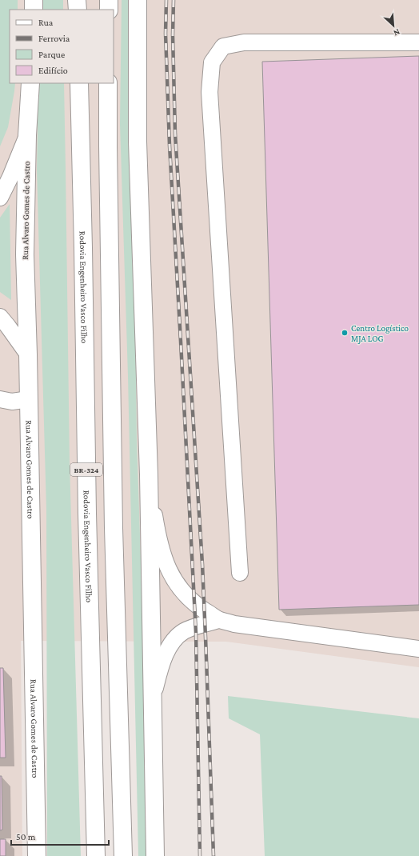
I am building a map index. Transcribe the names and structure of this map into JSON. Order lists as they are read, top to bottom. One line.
{"streets":{"main road":["Rua Alvaro Gomes de Castro","Rodovia Engenheiro Vasco Filho","BR-324"]},"places":["Centro Logístico MJA LOG"],"legend":["Rua","Ferrovia","Parque","Edifício"],"scale_bar":"50 m","north":"bottom right"}
